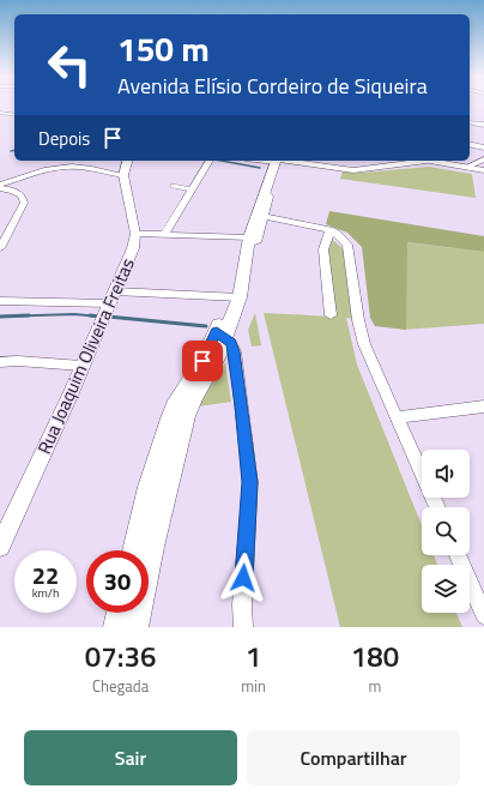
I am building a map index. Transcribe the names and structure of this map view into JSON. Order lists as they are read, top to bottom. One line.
{"streets":{"street":["Rua Joaquim Oliveira Freitas"]},"page":{"turn":["150 m","Avenida Elísio Cordeiro de Siqueira"],"then":"Depois","speed":"22 km/h","limit":"30","eta":["07:36","Chegada","1","min","180","m"],"buttons":["Sair","Compartilhar"]}}
